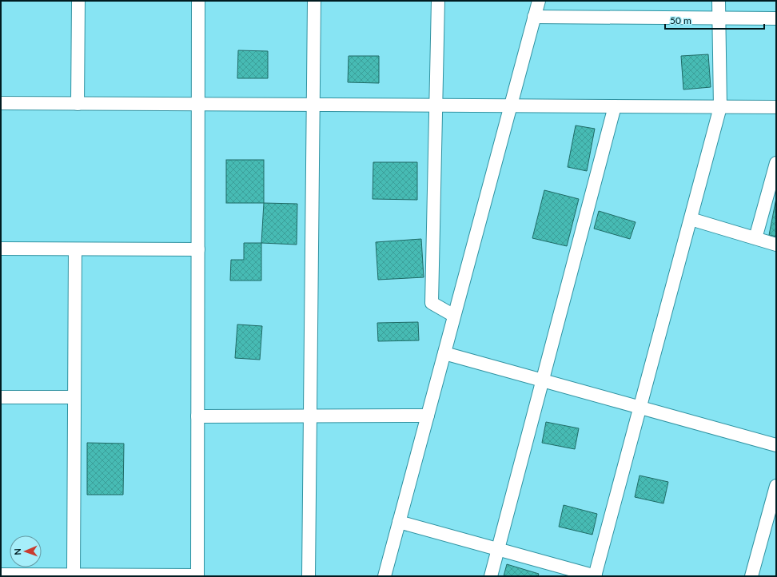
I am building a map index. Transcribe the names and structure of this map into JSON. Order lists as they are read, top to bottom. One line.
{"scale_bar":"50 m","north":"left"}
